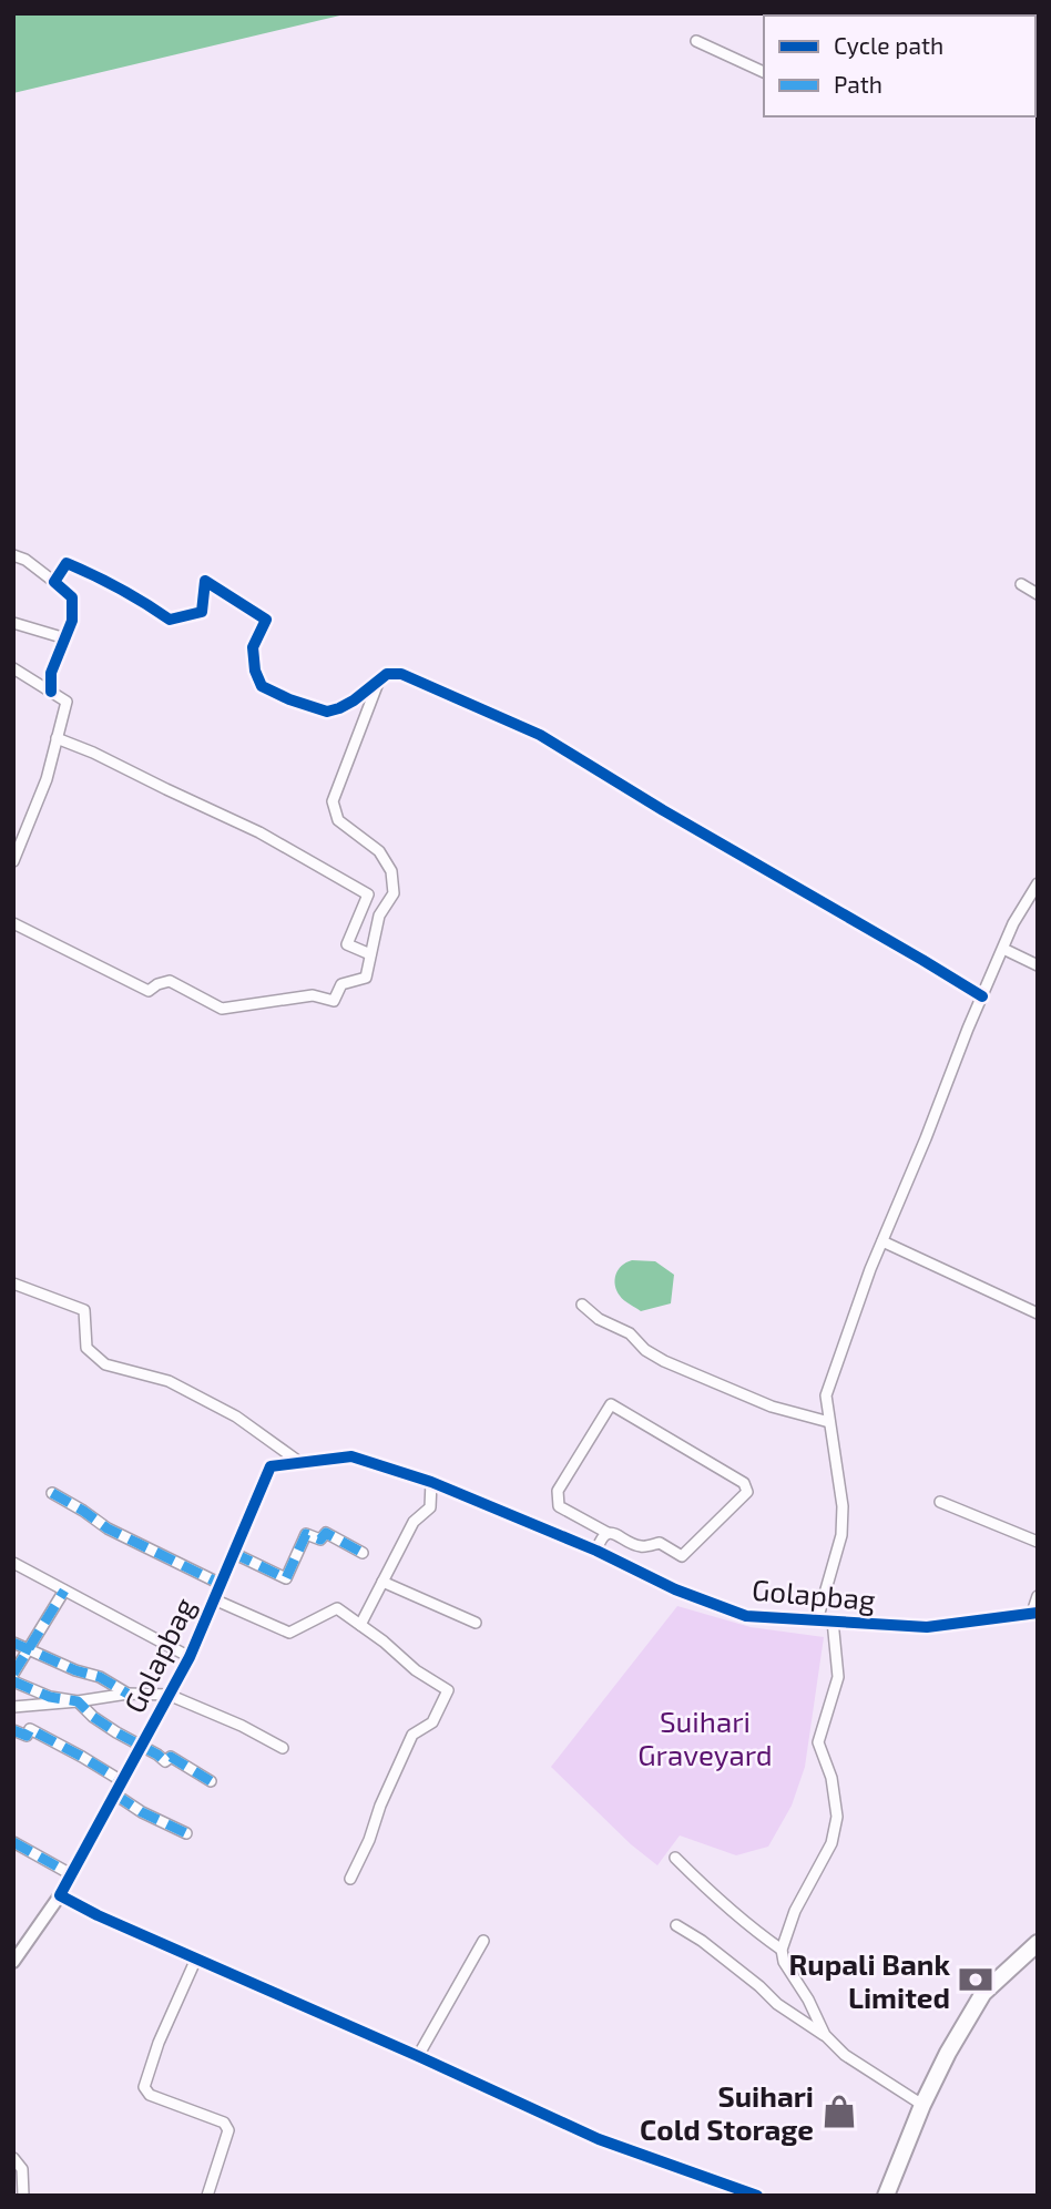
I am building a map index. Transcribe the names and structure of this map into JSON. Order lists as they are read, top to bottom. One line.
{"streets":{"street":["Golapbag"]},"parks":["Suihari Graveyard"],"places":{"bank":["Rupali Bank Limited"],"shop":["Suihari Cold Storage"]},"legend":["Cycle path","Path"]}
